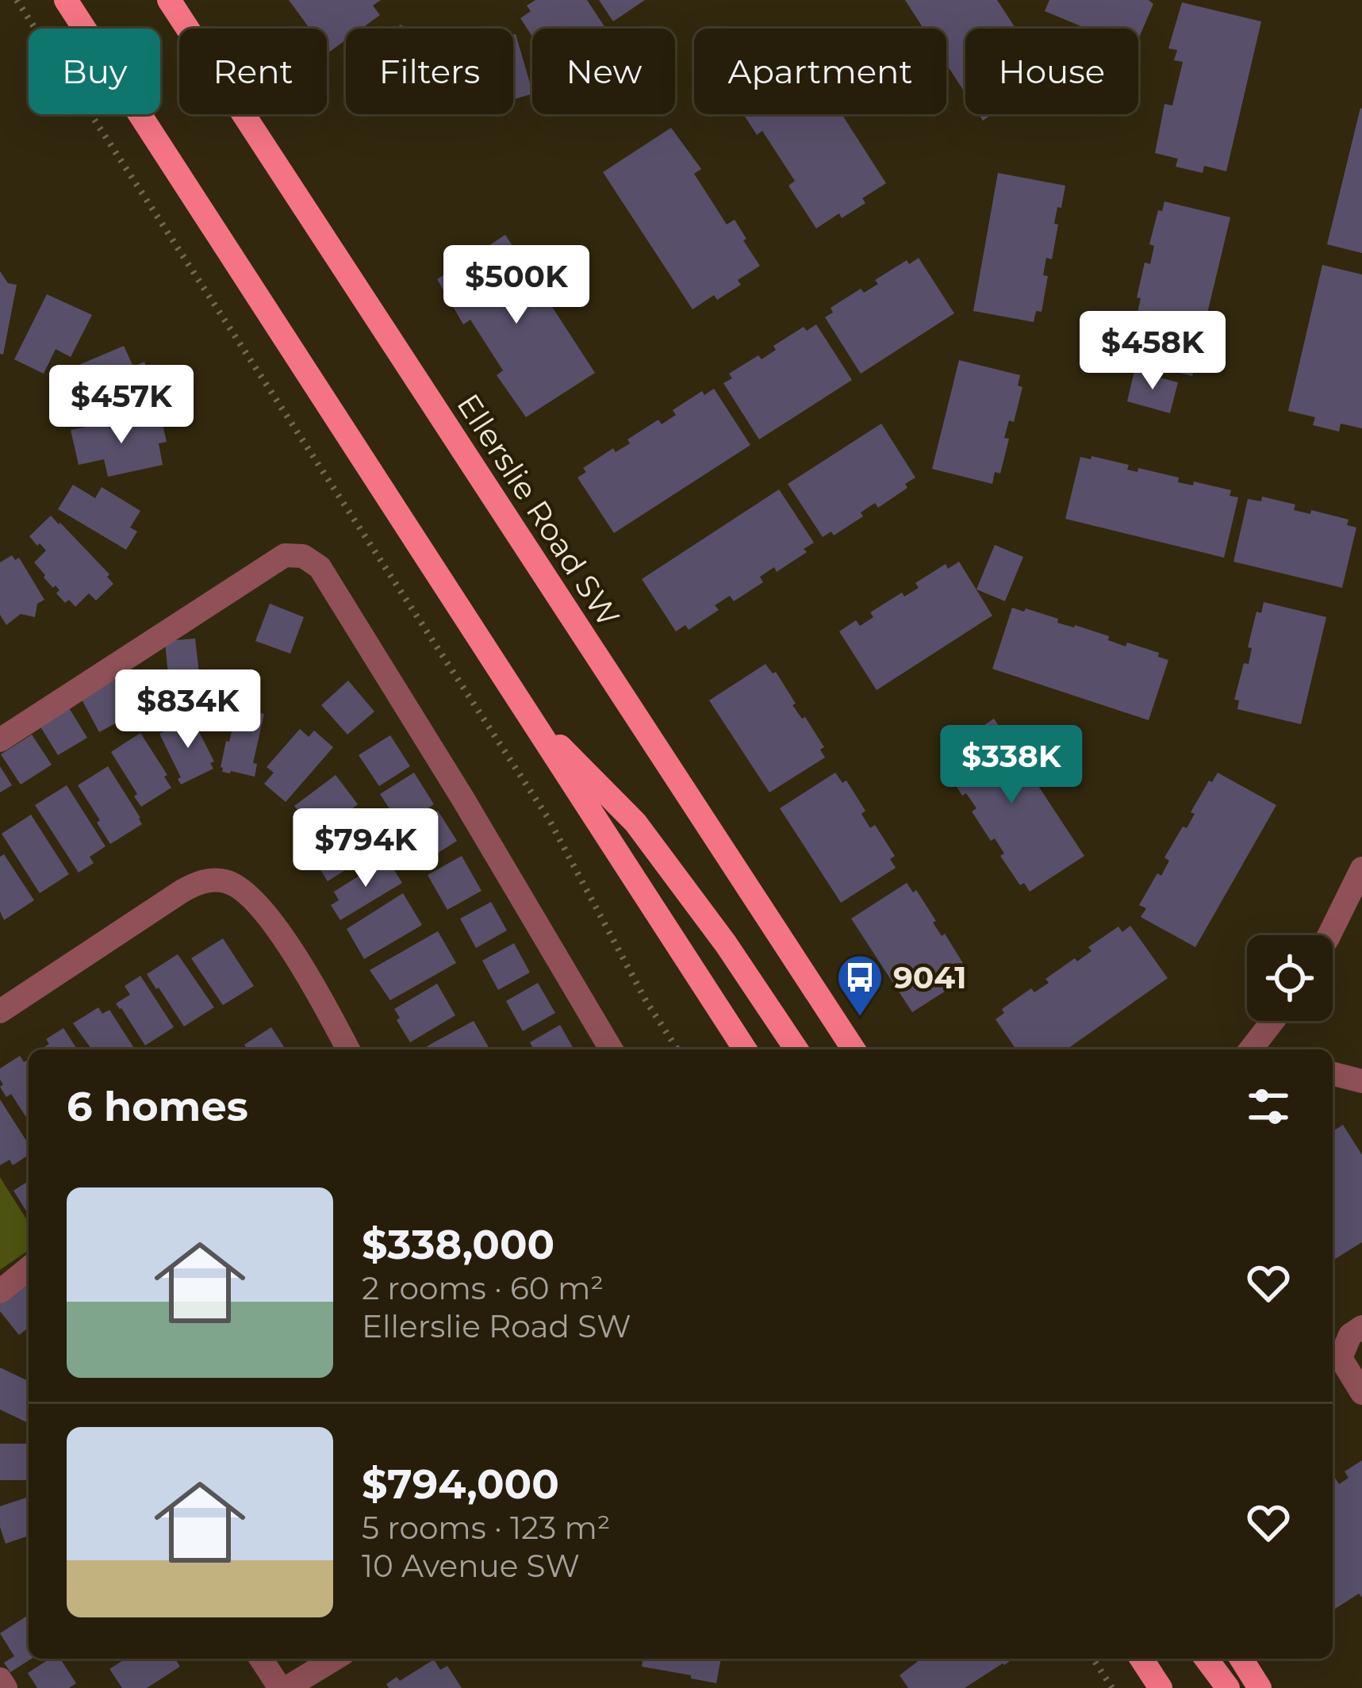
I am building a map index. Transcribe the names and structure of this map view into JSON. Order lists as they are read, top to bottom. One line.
{"streets":{"main road":["Ellerslie Road SW"]},"places":{"bus stop":["9041"]},"page":{"chip":["Buy","Rent","Filters","New","Apartment","House"],"price":["$500K","$458K","$457K","$834K","$338K","$794K"],"heading":"6 homes","list":[{"name":"$338,000","note":"2 rooms · 60 m² · Ellerslie Road SW"},{"name":"$794,000","note":"5 rooms · 123 m² · 10 Avenue SW"}]}}
